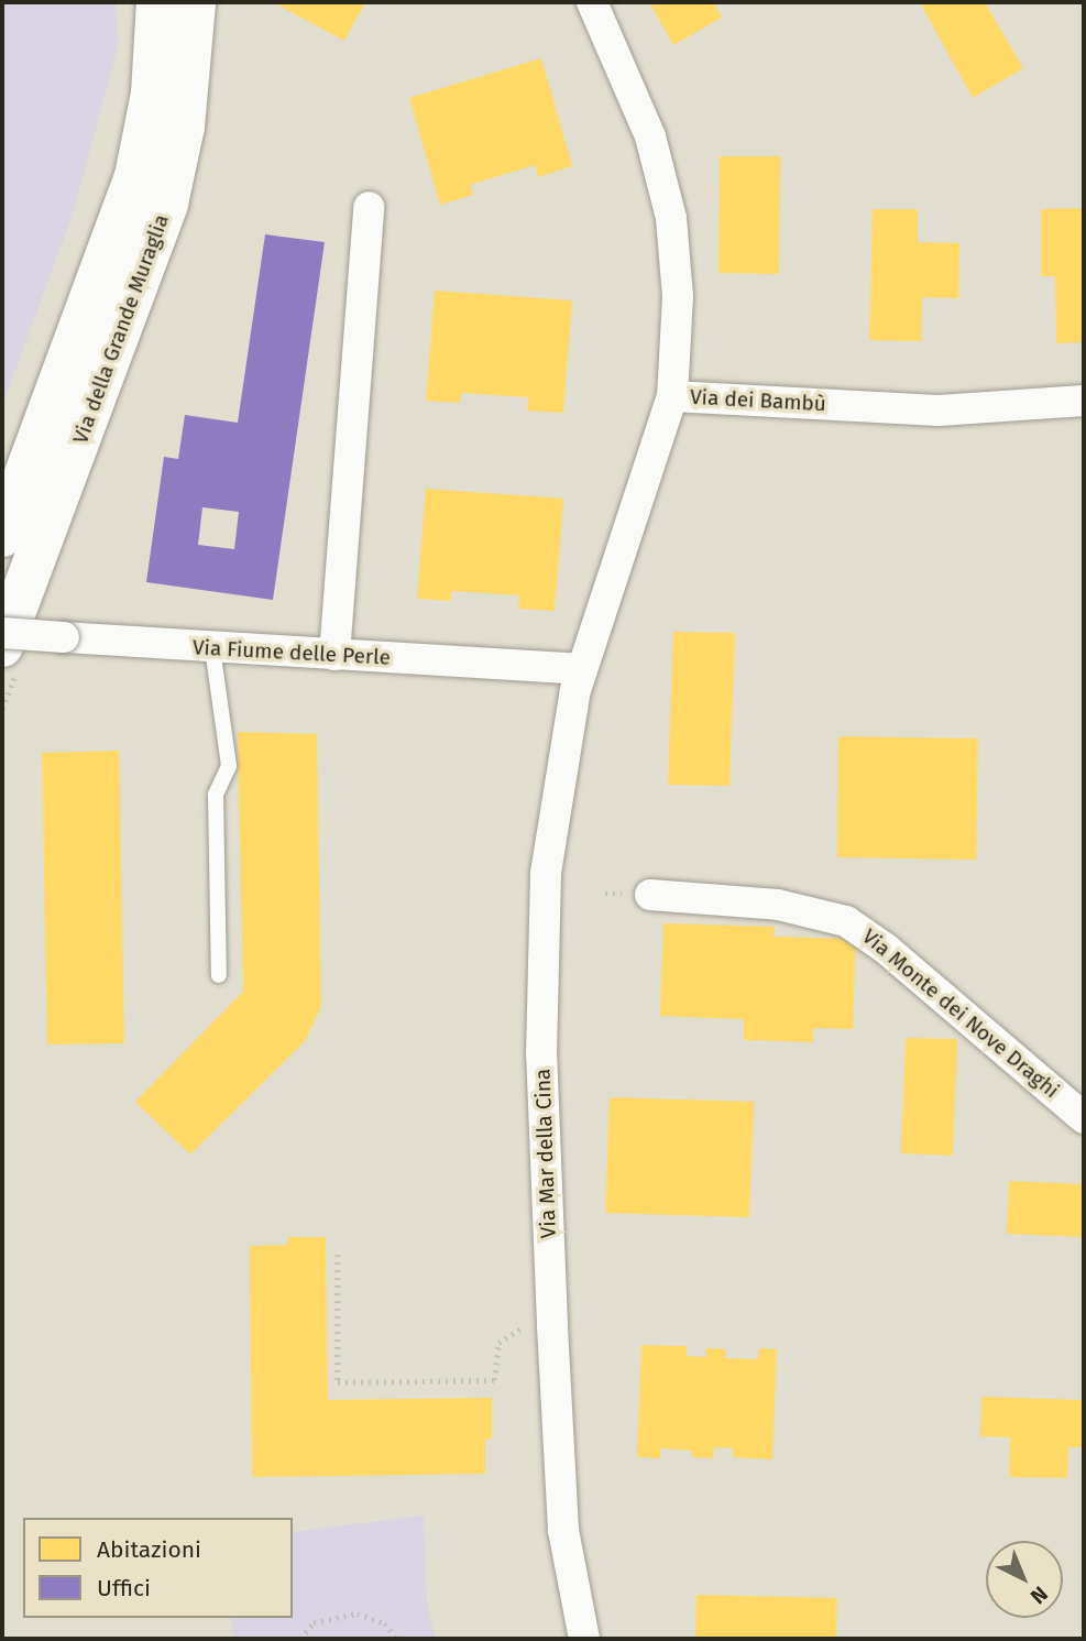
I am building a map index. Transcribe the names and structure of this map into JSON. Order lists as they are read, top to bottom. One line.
{"streets":{"street":["Via della Grande Muraglia","Via dei Bambù","Via Fiume delle Perle","Via Monte dei Nove Draghi","Via Mar della Cina"]},"crossings":[["Via dei Bambù","Via Fiume delle Perle"],["Via dei Bambù","Via Mar della Cina"],["Via Fiume delle Perle","Via Mar della Cina"]],"legend":["Abitazioni","Uffici"],"north":"bottom right"}
